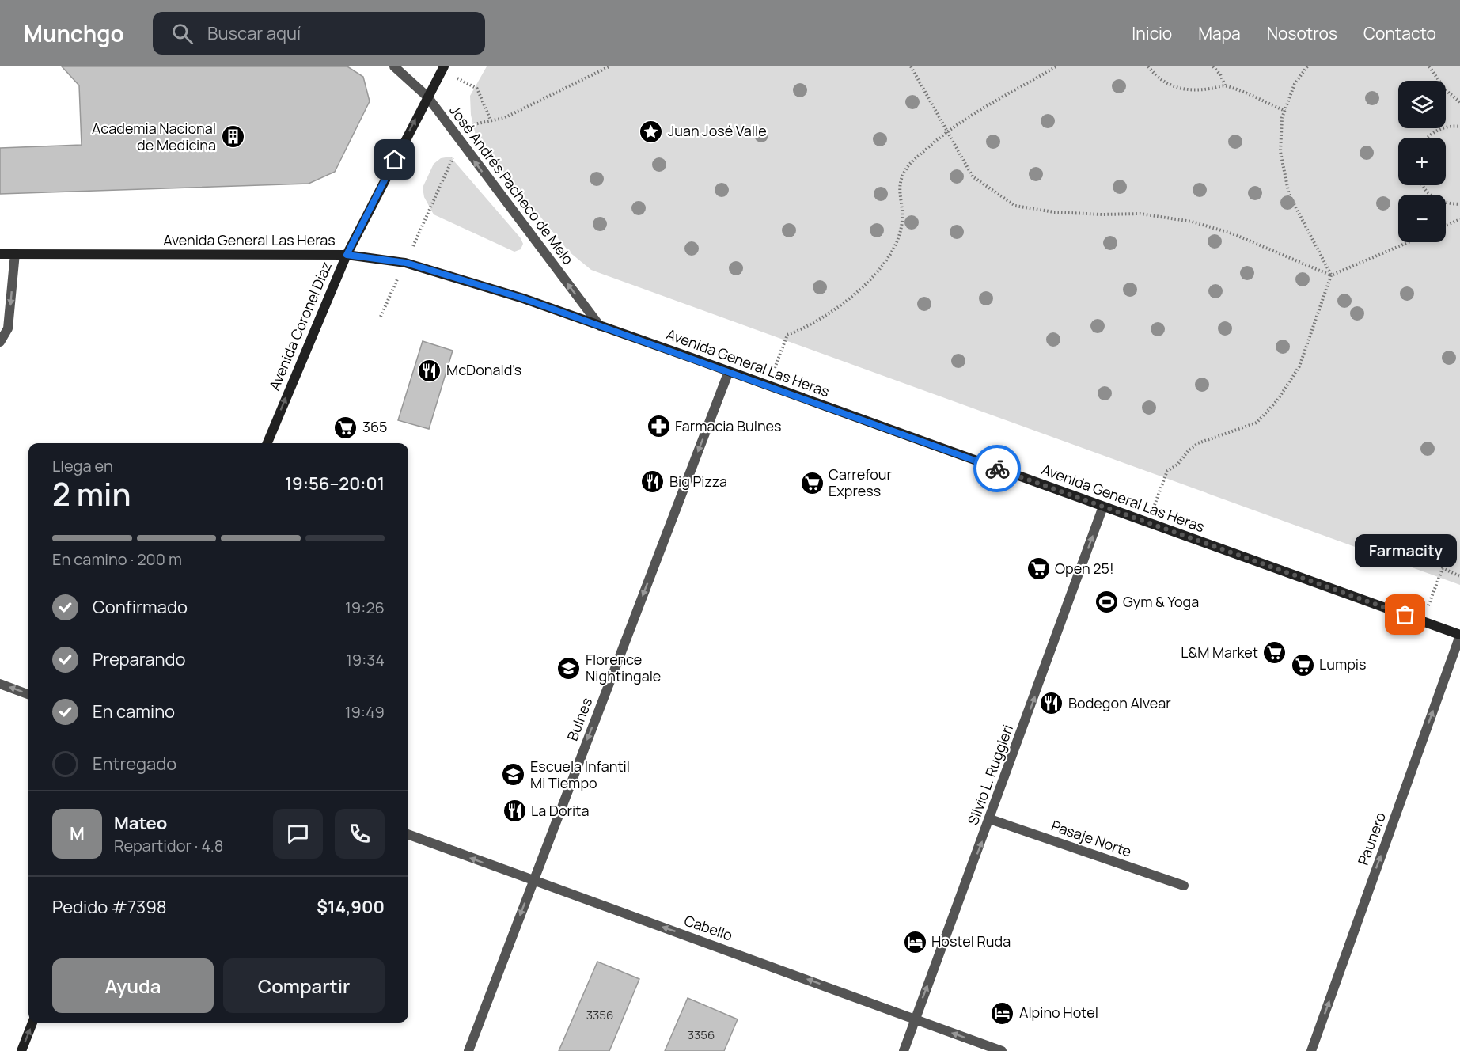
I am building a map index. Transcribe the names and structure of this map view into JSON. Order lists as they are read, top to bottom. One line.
{"streets":{"main road":["Avenida General Las Heras","Avenida Coronel Díaz"],"street":["José Andrés Pacheco de Melo","Bulnes","Silvio L. Ruggieri","Pasaje Norte","Paunero","Cabello"]},"crossings":[["José Andrés Pacheco de Melo","Avenida General Las Heras"],["José Andrés Pacheco de Melo","Avenida Coronel Díaz"],["Avenida General Las Heras","Avenida Coronel Díaz"],["Avenida General Las Heras","Bulnes"],["Avenida General Las Heras","Silvio L. Ruggieri"],["Avenida General Las Heras","Paunero"],["Bulnes","Cabello"],["Silvio L. Ruggieri","Pasaje Norte"],["Silvio L. Ruggieri","Cabello"]],"one_way":["José Andrés Pacheco de Melo","Avenida Coronel Díaz","Bulnes","Silvio L. Ruggieri","Paunero","Cabello"],"places":{"place":["Juan José Valle"],"building":["Academia Nacional de Medicina"],"restaurant":["McDonald's","Big Pizza","Bodegon Alvear","La Dorita"],"pharmacy":["Farmacia Bulnes"],"supermarket":["365","Carrefour Express","Open 25!","L&M Market","Lumpis"],"sports":["Gym & Yoga"],"other":["Farmacity"],"school or university":["Florence Nightingale","Escuela Infantil Mi Tiempo"],"hotel":["Hostel Ruda","Alpino Hotel"]},"house_numbers":["3356","3356"],"page":{"header":"Munchgo","search":"Buscar aquí","nav":["Inicio","Mapa","Nosotros","Contacto"],"map_buttons":["+","−"],"heading":["2 min","Llega en","19:56–20:01"],"panel":["Mateo","Repartidor · 4.8","Pedido #7398","$14,900"],"bar":"En camino · 200 m","bubble":"Farmacity","list":[["Confirmado","19:26"],["Preparando","19:34"],["En camino","19:49"],"Entregado"],"round":"M","buttons":["Ayuda","Compartir"]}}
